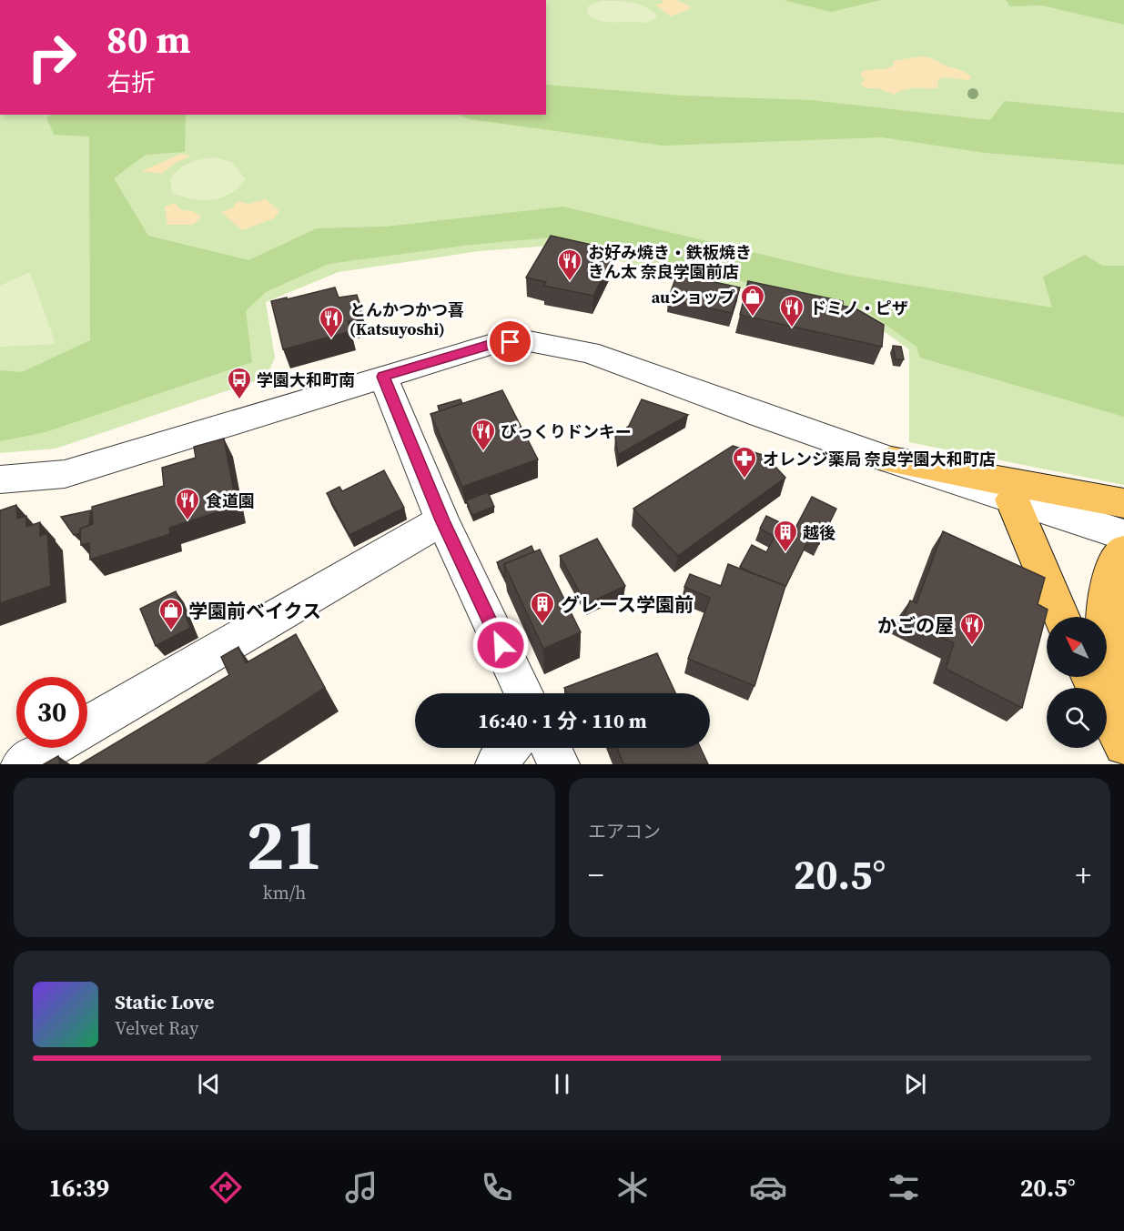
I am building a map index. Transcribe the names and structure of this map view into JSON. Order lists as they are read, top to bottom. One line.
{"places":{"restaurant":["お好み焼き・鉄板焼き きん太 奈良学園前店","ドミノ・ピザ","とんかつかつ喜 (Katsuyoshi)","びっくりドンキー","食道園","かごの屋"],"shop":["auショップ","学園前ベイクス"],"bus stop":["学園大和町南"],"pharmacy":["オレンジ薬局 奈良学園大和町店"],"building":["越後","グレース学園前"]},"north":"top left","page":{"turn":["80 m","右折"],"limit":"30","trip":"16:40 · 1 分 · 110 m","tile":[["21","km/h"],"エアコン"],"heat":["−","20.5°","+"],"song":["Static Love","Velvet Ray"],"tabs":["16:39","20.5°"]}}
